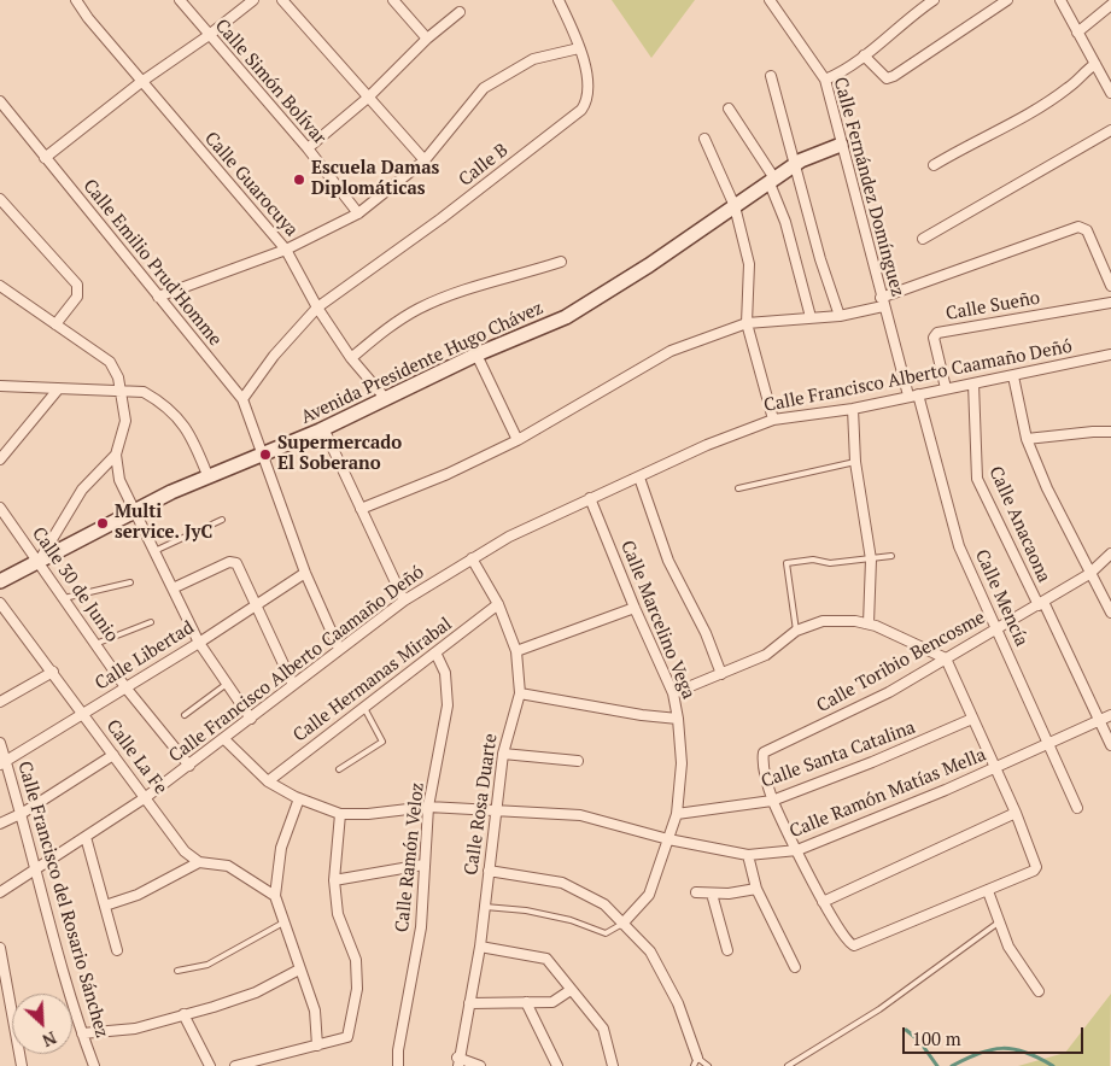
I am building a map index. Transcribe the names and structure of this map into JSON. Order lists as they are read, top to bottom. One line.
{"streets":{"main road":["Avenida Presidente Hugo Chávez"],"street":["Calle Simón Bolívar","Calle B","Calle Guarocuya","Calle Fernández Domínguez","Calle Emilio Prud'Homme","Calle Sueño","Calle Francisco Alberto Caamaño Deñó","Calle Anacaona","Calle 30 de Junio","Calle Mencía","Calle Marcelino Vega","Calle Libertad","Calle Toribio Bencosme","Calle Hermanas Mirabal","Calle Santa Catalina","Calle La Fe","Calle Ramón Matías Mella","Calle Rosa Duarte","Calle Ramón Veloz","Calle Francisco del Rosario Sánchez"]},"crossings":[["Calle B","Calle Guarocuya"],["Calle B","Calle Emilio Prud'Homme"],["Calle Guarocuya","Avenida Presidente Hugo Chávez"],["Calle Fernández Domínguez","Avenida Presidente Hugo Chávez"],["Calle Fernández Domínguez","Calle Francisco Alberto Caamaño Deñó"],["Calle Fernández Domínguez","Calle Mencía"],["Calle Emilio Prud'Homme","Avenida Presidente Hugo Chávez"],["Calle Emilio Prud'Homme","Calle Francisco Alberto Caamaño Deñó"],["Calle Emilio Prud'Homme","Calle Libertad"],["Calle Sueño","Calle Francisco Alberto Caamaño Deñó"],["Avenida Presidente Hugo Chávez","Calle 30 de Junio"],["Calle Francisco Alberto Caamaño Deñó","Calle Anacaona"],["Calle Francisco Alberto Caamaño Deñó","Calle 30 de Junio"],["Calle Francisco Alberto Caamaño Deñó","Calle Mencía"],["Calle Francisco Alberto Caamaño Deñó","Calle Marcelino Vega"],["Calle Francisco Alberto Caamaño Deñó","Calle La Fe"],["Calle Francisco Alberto Caamaño Deñó","Calle Ramón Matías Mella"],["Calle Francisco Alberto Caamaño Deñó","Calle Rosa Duarte"],["Calle Francisco Alberto Caamaño Deñó","Calle Francisco del Rosario Sánchez"],["Calle Anacaona","Calle Toribio Bencosme"],["Calle Anacaona","Calle Ramón Matías Mella"],["Calle 30 de Junio","Calle Libertad"],["Calle Mencía","Calle Toribio Bencosme"],["Calle Mencía","Calle Ramón Matías Mella"],["Calle Marcelino Vega","Calle Santa Catalina"],["Calle Marcelino Vega","Calle Ramón Matías Mella"],["Calle Libertad","Calle La Fe"],["Calle Libertad","Calle Francisco del Rosario Sánchez"],["Calle Toribio Bencosme","Calle Santa Catalina"],["Calle Hermanas Mirabal","Calle Ramón Matías Mella"],["Calle Hermanas Mirabal","Calle Rosa Duarte"],["Calle Hermanas Mirabal","Calle Ramón Veloz"],["Calle Ramón Matías Mella","Calle Rosa Duarte"],["Calle Ramón Matías Mella","Calle Ramón Veloz"]],"places":["Escuela Damas Diplomáticas","Supermercado El Soberano","Multi service. JyC"],"scale_bar":"100 m","north":"bottom right"}
